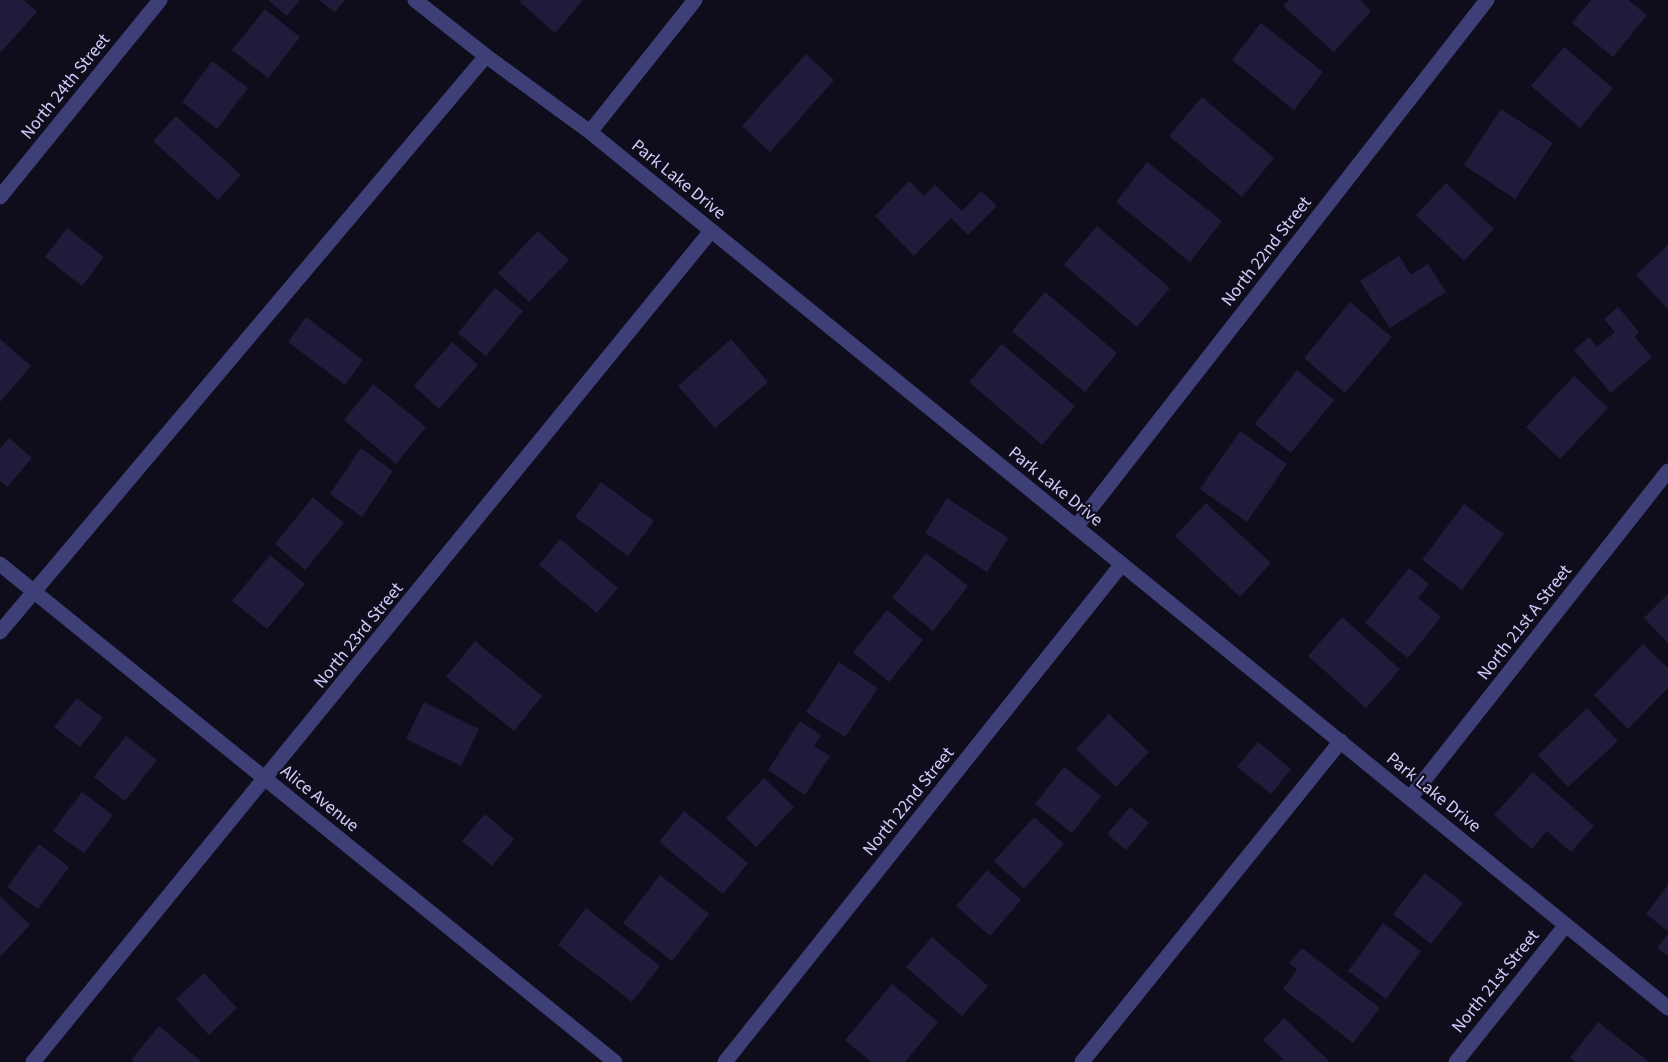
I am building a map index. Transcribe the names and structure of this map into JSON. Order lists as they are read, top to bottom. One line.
{"streets":{"street":["North 24th Street","Park Lake Drive","North 22nd Street","North 21st A Street","North 23rd Street","Alice Avenue","North 21st Street"]},"crossings":[["Park Lake Drive","North 22nd Street"],["Park Lake Drive","North 21st A Street"],["Park Lake Drive","North 23rd Street"],["Park Lake Drive","North 21st Street"],["North 23rd Street","Alice Avenue"]]}
